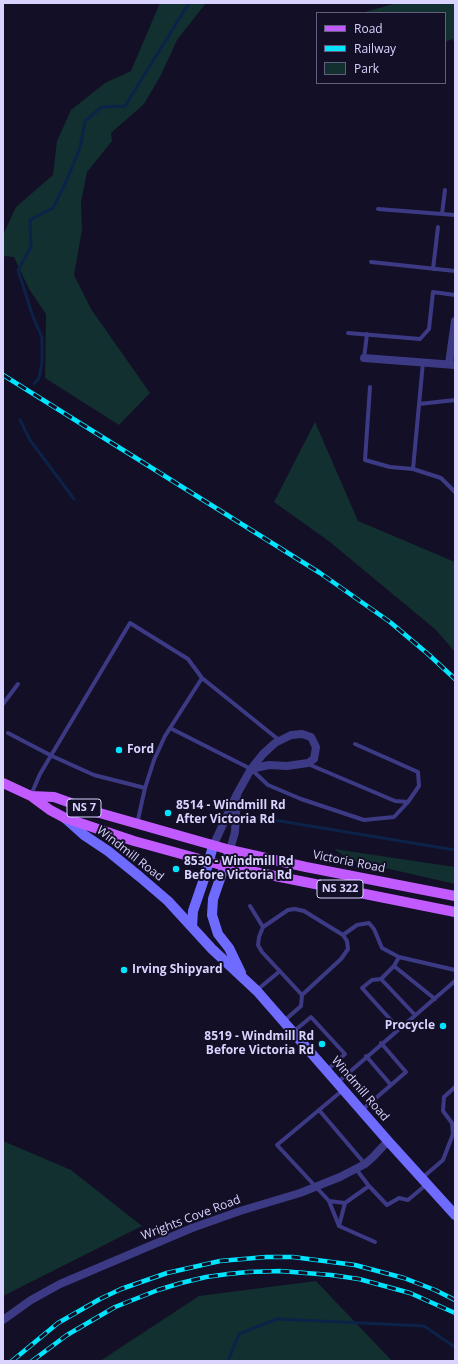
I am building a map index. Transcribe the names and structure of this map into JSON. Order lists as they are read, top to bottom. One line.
{"streets":{"main road":["NS 7","Windmill Road","Victoria Road","NS 322"],"street":["Wrights Cove Road"]},"crossings":[["Windmill Road","Victoria Road"],["Windmill Road","NS 322"],["Windmill Road","Wrights Cove Road"]],"places":["Ford","8514 - Windmill Rd After Victoria Rd","8530 - Windmill Rd Before Victoria Rd","Irving Shipyard","Procycle","8519 - Windmill Rd Before Victoria Rd"],"legend":["Road","Railway","Park"]}
